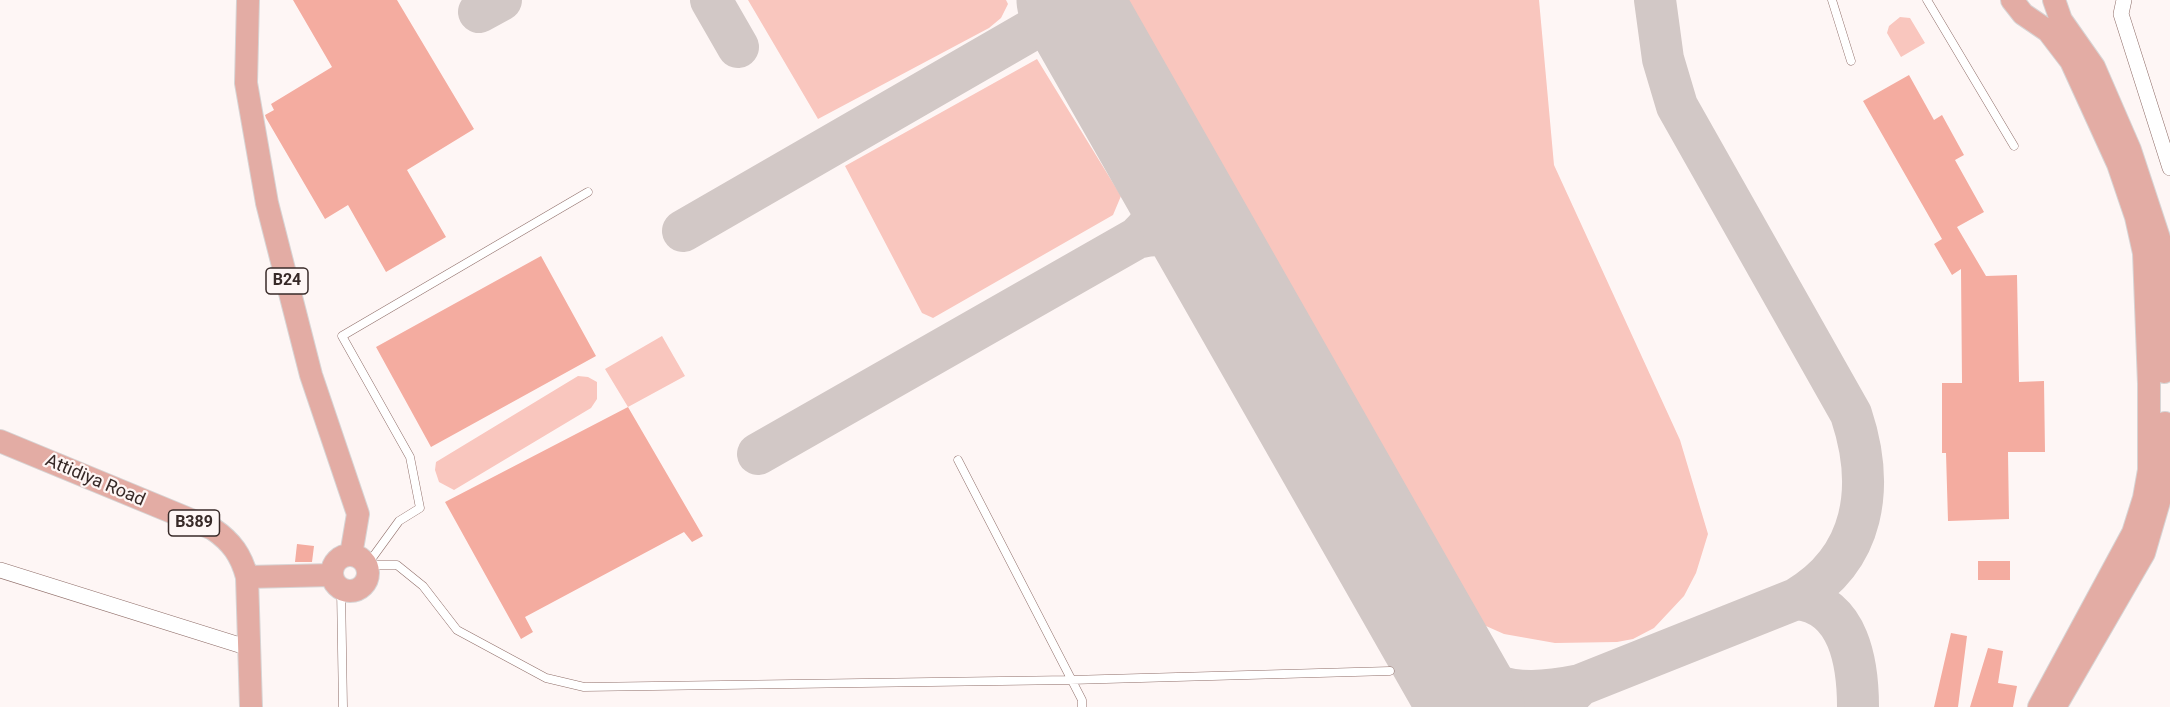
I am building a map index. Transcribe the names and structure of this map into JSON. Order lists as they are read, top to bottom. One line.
{"streets":{"main road":["B24","Attidiya Road","B389"]},"crossings":[["B24","Attidiya Road"]]}
